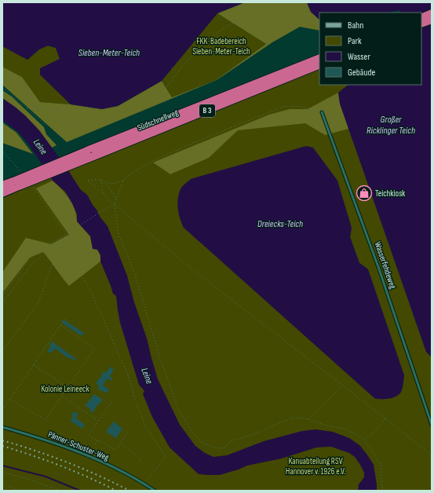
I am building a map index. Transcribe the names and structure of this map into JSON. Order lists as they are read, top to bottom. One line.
{"streets":{"highway":["B 3","Südschnellweg"],"lane":["Wasserfehdeweg","Pänner-Schuster-Weg"]},"water":["Sieben-Meter-Teich","Großer Ricklinger Teich","Leine","Dreiecks-Teich"],"parks":["FKK-Badebereich Sieben-Meter-Teich","Kolonie Leineeck","Kanuabteilung RSV Hannover v. 1926 e.V."],"places":{"shop":["Teichkiosk"]},"legend":["Bahn","Park","Wasser","Gebäude"]}
